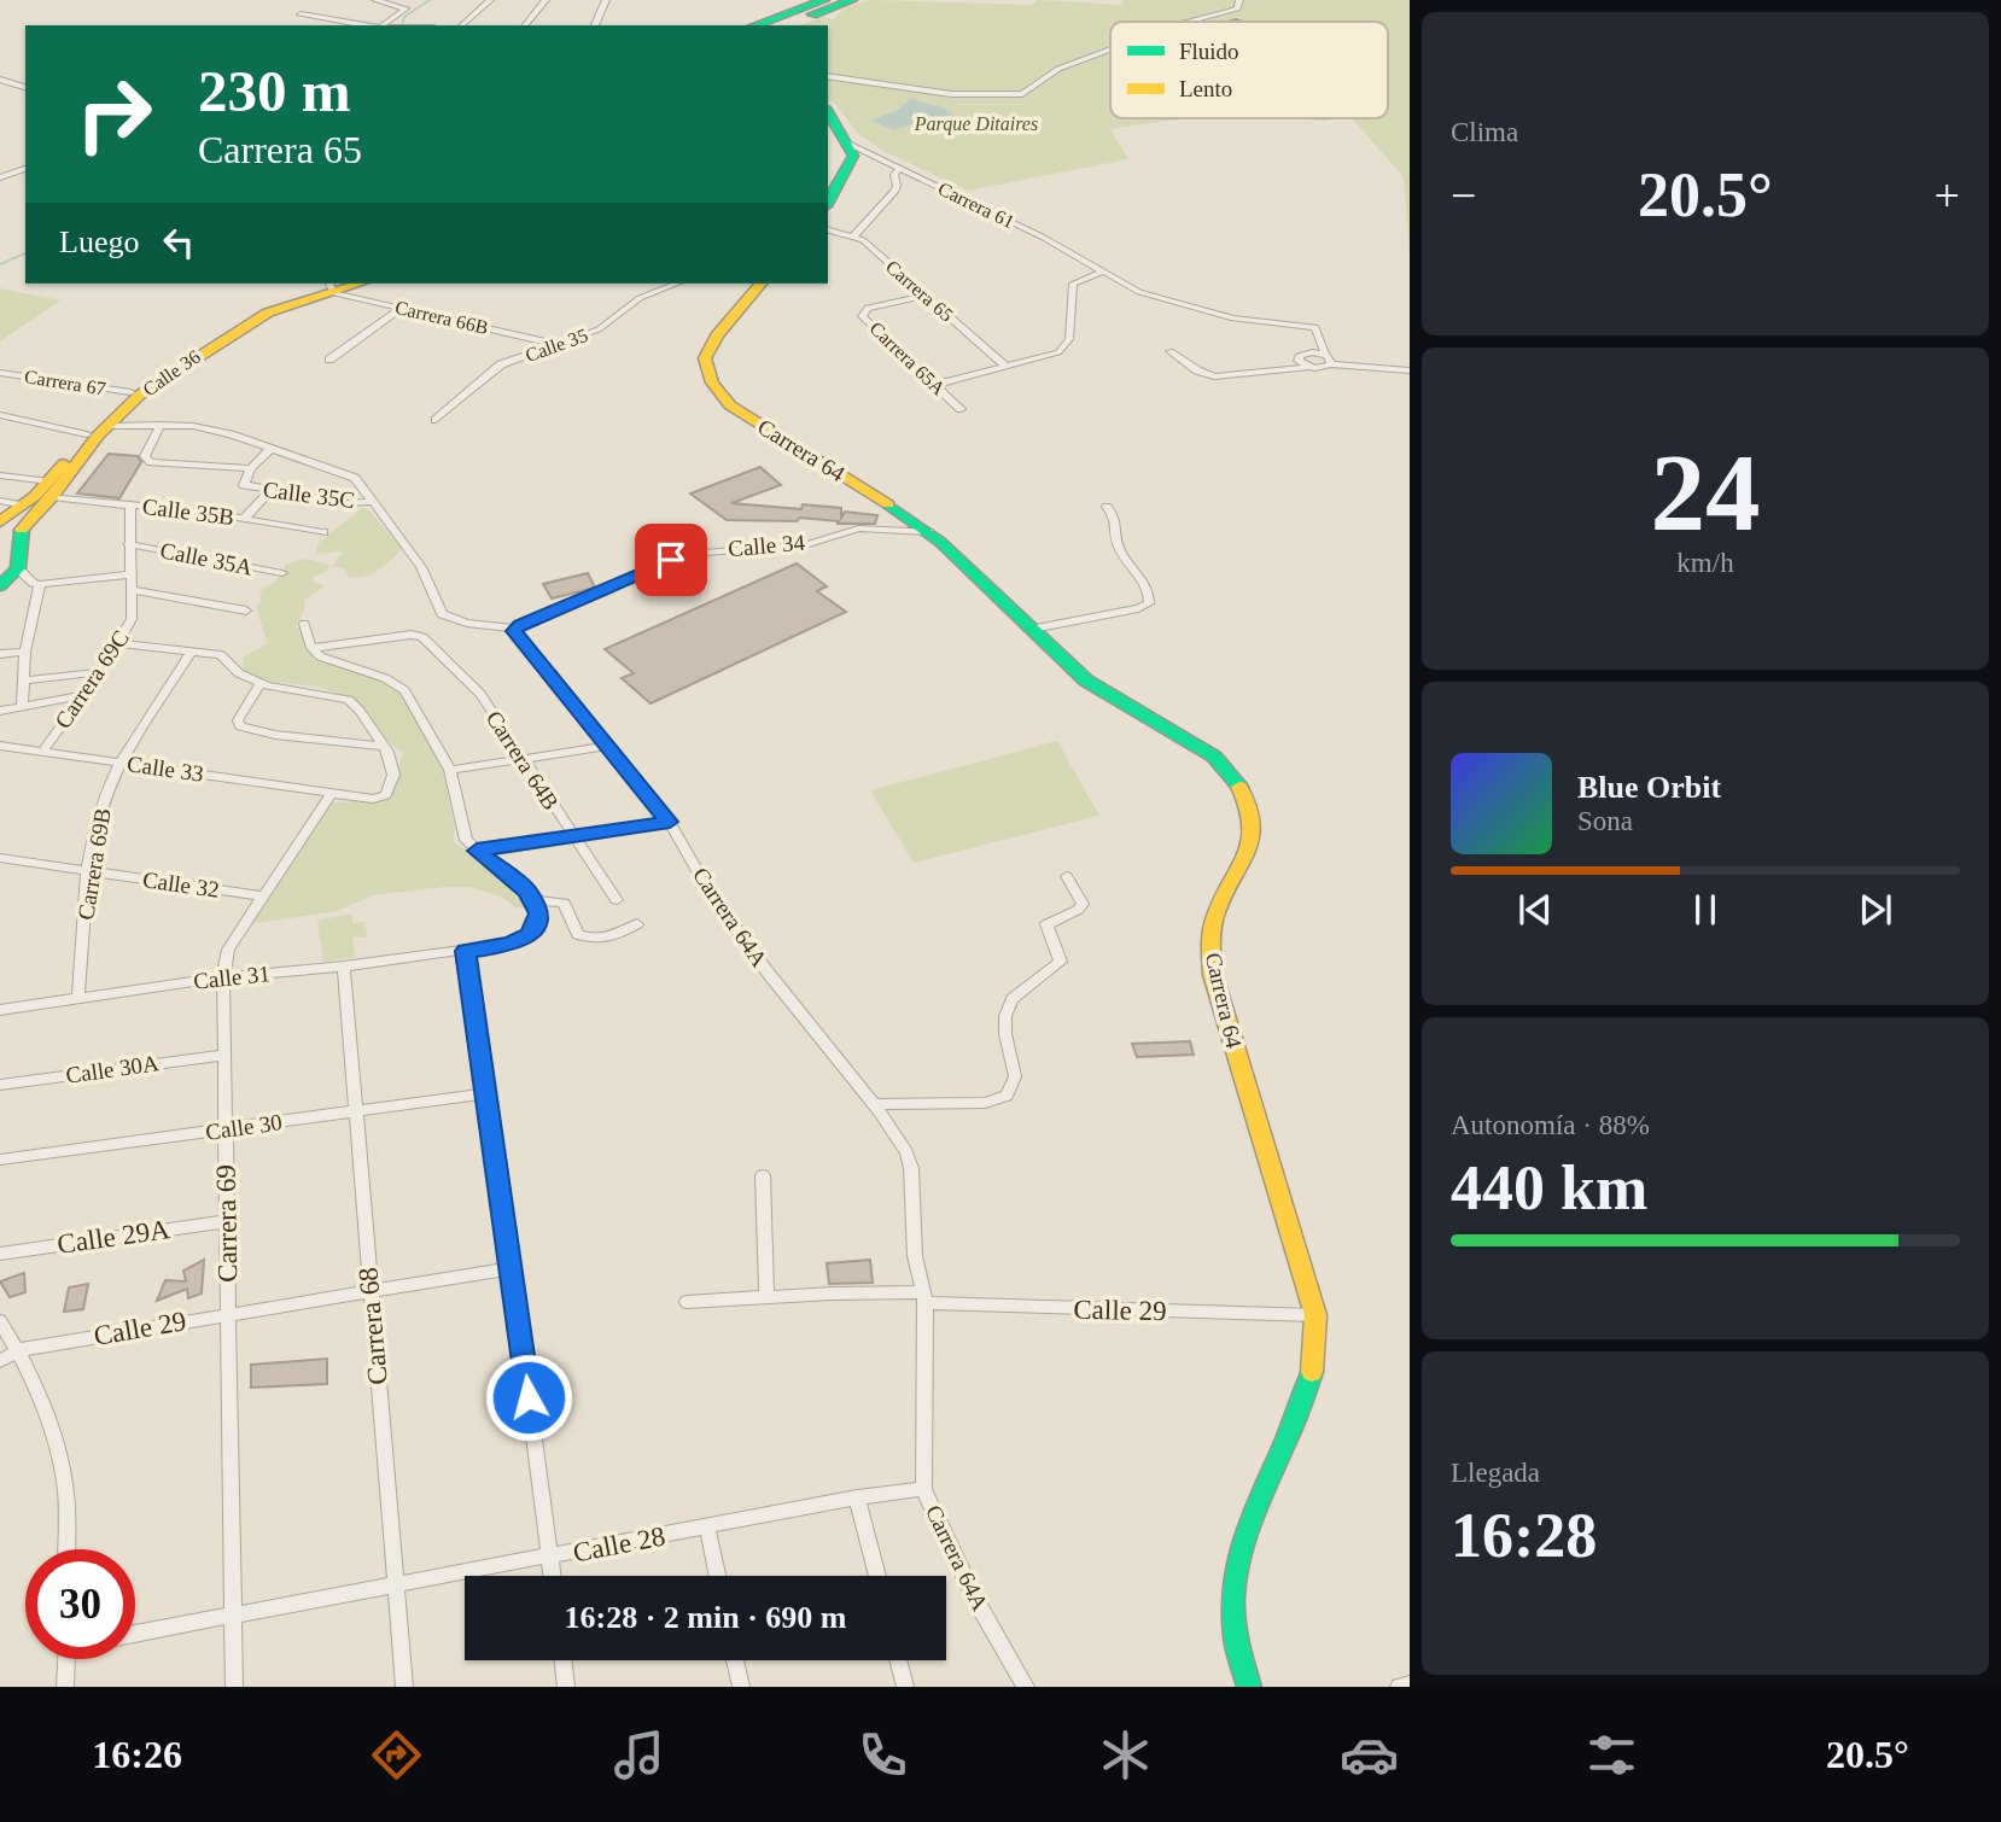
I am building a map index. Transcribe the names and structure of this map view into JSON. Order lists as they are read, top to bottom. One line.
{"streets":{"street":["Carrera 61","Carrera 65","Carrera 66B","Calle 35","Carrera 65A","Calle 36","Carrera 67","Carrera 64","Calle 35C","Calle 35B","Calle 34","Calle 35A","Carrera 69C","Carrera 64B","Calle 33","Carrera 69B","Calle 32","Carrera 64A","Calle 31","Calle 30A","Calle 30","Carrera 69","Calle 29A","Calle 29","Carrera 68","Calle 28"]},"crossings":[["Carrera 65","Carrera 65A"],["Carrera 66B","Calle 35"],["Carrera 66B","Calle 36"],["Calle 36","Carrera 67"],["Calle 36","Calle 35B"],["Carrera 64","Calle 34"],["Carrera 64","Calle 29"],["Calle 35B","Carrera 69C"],["Calle 34","Carrera 64A"],["Calle 35A","Carrera 69C"],["Carrera 69C","Calle 33"],["Calle 33","Carrera 69B"],["Calle 33","Carrera 69"],["Carrera 69B","Calle 32"],["Carrera 69B","Calle 31"],["Calle 32","Carrera 69"],["Carrera 64A","Calle 29"],["Carrera 64A","Calle 28"],["Calle 31","Carrera 69"],["Calle 31","Carrera 68"],["Calle 30A","Carrera 69"],["Calle 30","Carrera 69"],["Calle 30","Carrera 68"],["Carrera 69","Calle 29A"],["Carrera 69","Calle 29"],["Carrera 69","Calle 28"],["Calle 29","Carrera 68"],["Carrera 68","Calle 28"]],"parks":["Parque Ditaires"],"legend":["Fluido","Lento"],"page":{"tile":["Clima",["24","km/h"],["Autonomía · 88%","440 km"],["Llegada","16:28"]],"turn":["230 m","Carrera 65"],"heat":["−","20.5°","+"],"then":"Luego","song":["Blue Orbit","Sona"],"limit":"30","trip":"16:28 · 2 min · 690 m","tabs":["16:26","20.5°"]}}
